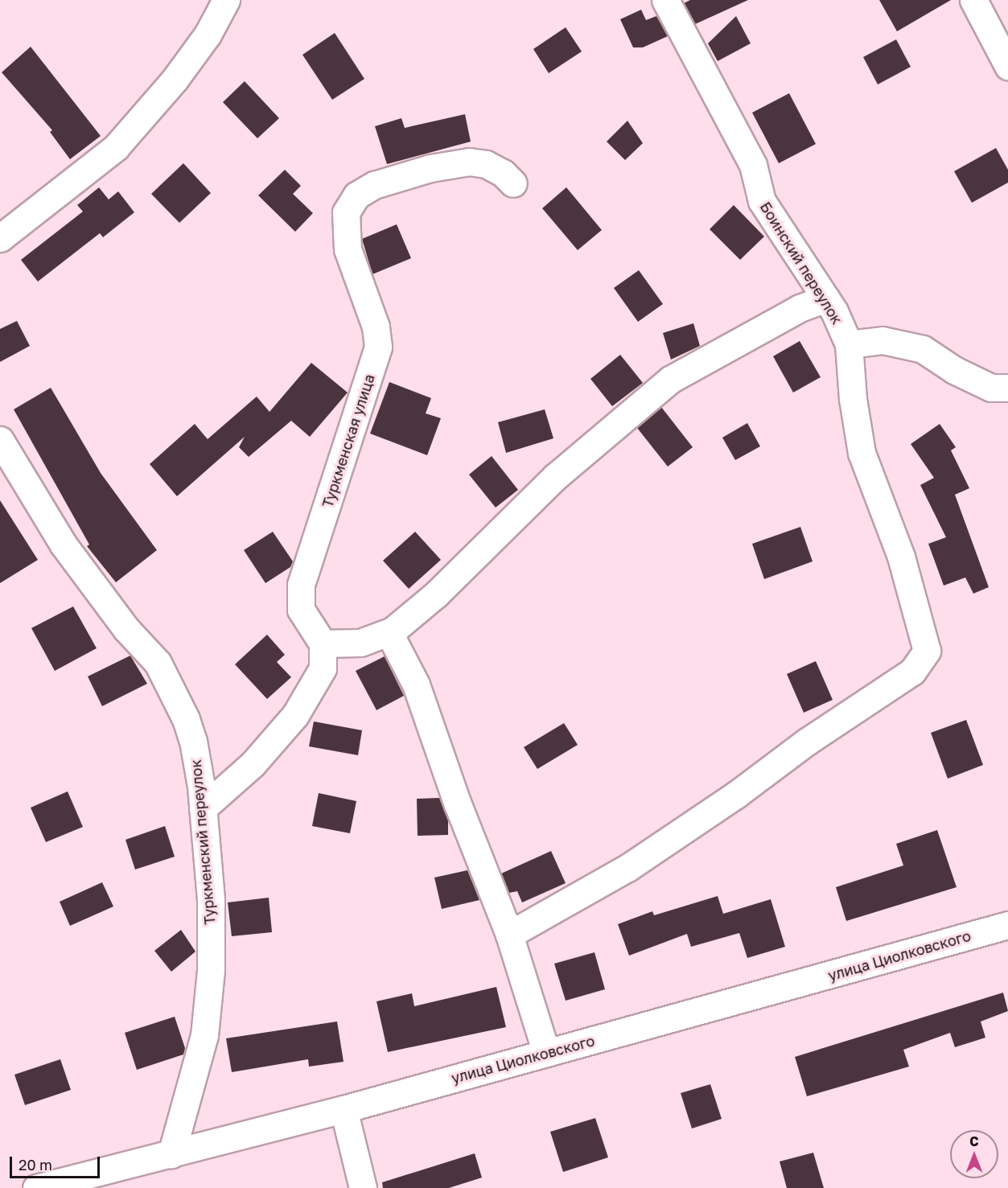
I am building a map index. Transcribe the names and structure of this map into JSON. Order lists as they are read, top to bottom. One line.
{"streets":{"street":["Боинский переулок","Туркменская улица","Туркменский переулок","улица Циолковского"]},"crossings":[["Туркменский переулок","улица Циолковского"]],"scale_bar":"20 m","north":"top"}
